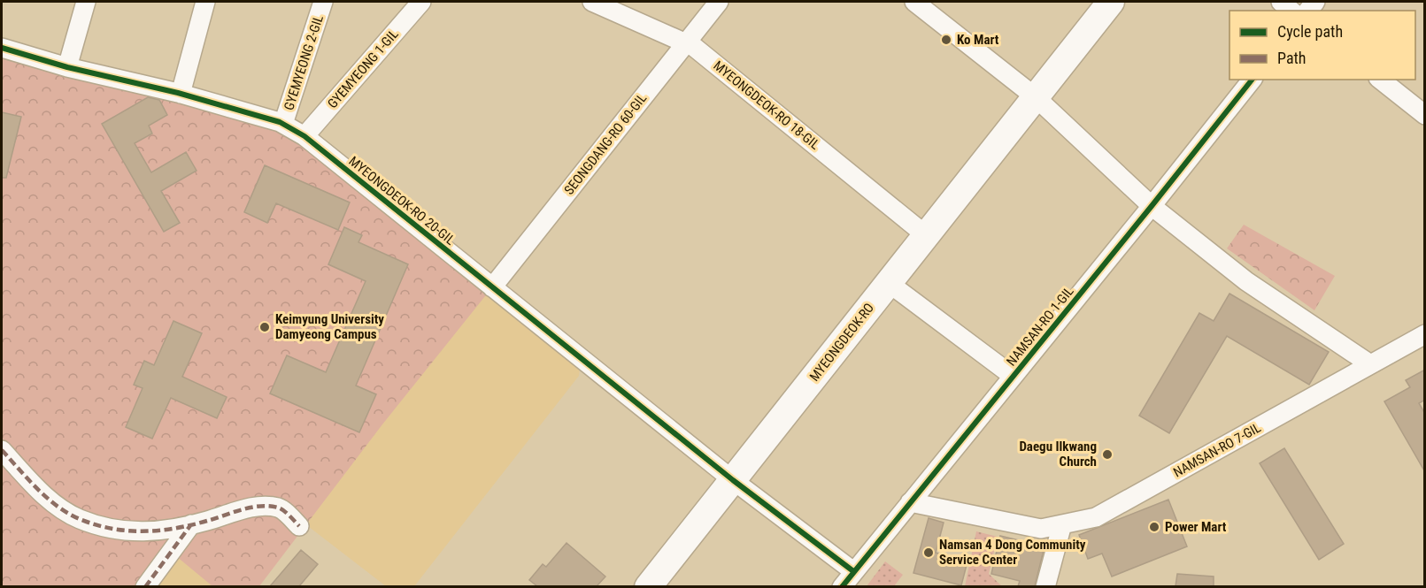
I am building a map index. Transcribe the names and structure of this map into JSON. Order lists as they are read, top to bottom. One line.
{"streets":{"main road":["MYEONGDEOK-RO"],"street":["GYEMYEONG 2-GIL","GYEMYEONG 1-GIL","MYEONGDEOK-RO 18-GIL","SEONGDANG-RO 60-GIL","MYEONGDEOK-RO 20-GIL","NAMSAN-RO 1-GIL","NAMSAN-RO 7-GIL"]},"crossings":[["GYEMYEONG 2-GIL","MYEONGDEOK-RO 20-GIL"],["GYEMYEONG 1-GIL","MYEONGDEOK-RO 20-GIL"],["MYEONGDEOK-RO 18-GIL","SEONGDANG-RO 60-GIL"],["MYEONGDEOK-RO 18-GIL","MYEONGDEOK-RO"],["SEONGDANG-RO 60-GIL","MYEONGDEOK-RO 20-GIL"],["MYEONGDEOK-RO 20-GIL","NAMSAN-RO 1-GIL"],["MYEONGDEOK-RO 20-GIL","MYEONGDEOK-RO"]],"places":["Ko Mart","Keimyung University Damyeong Campus","Daegu Ilkwang Church","Power Mart","Namsan 4 Dong Community Service Center"],"legend":["Cycle path","Path"]}
